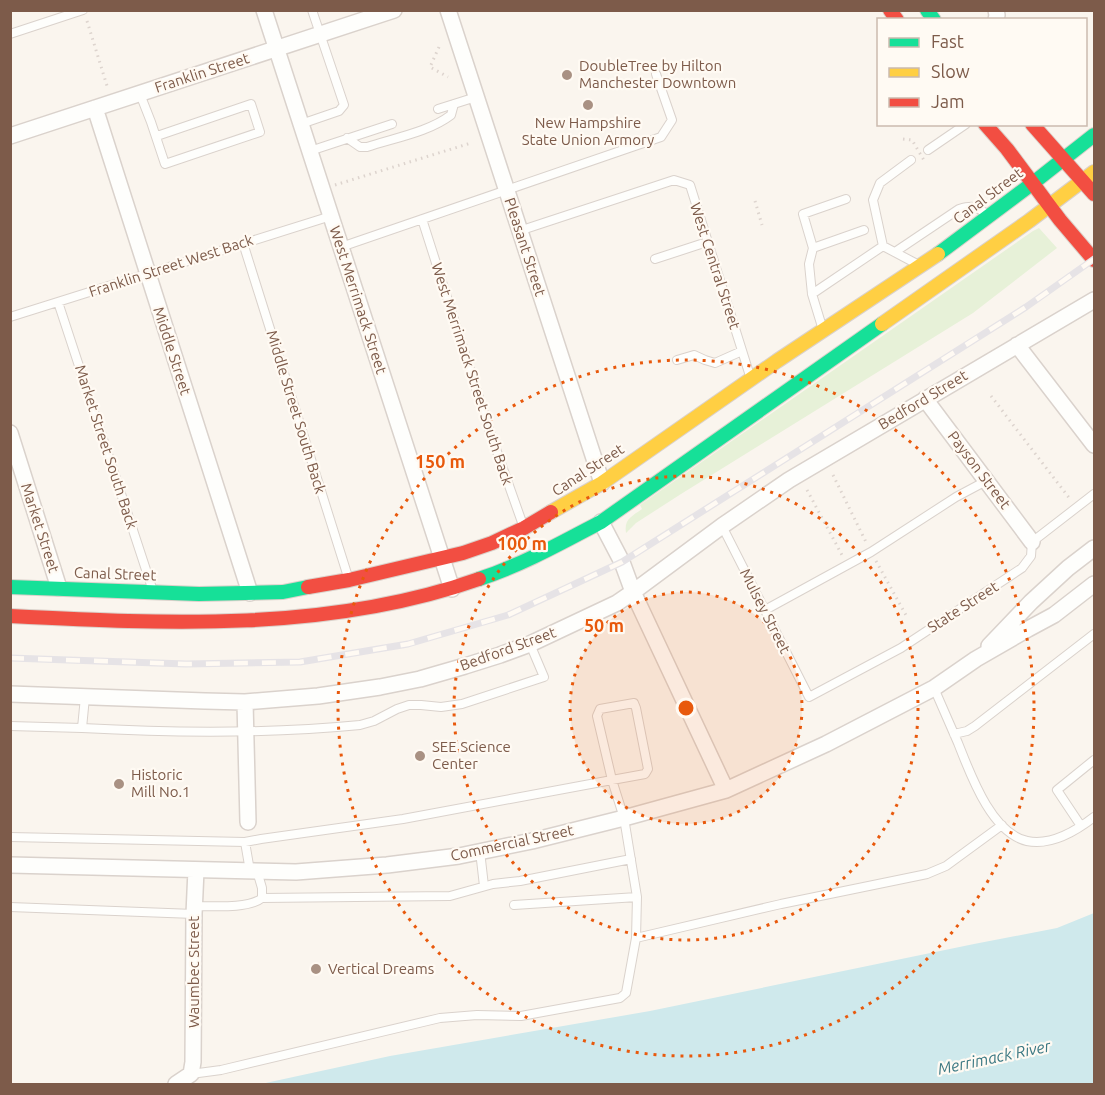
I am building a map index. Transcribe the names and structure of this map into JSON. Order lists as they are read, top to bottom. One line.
{"streets":{"street":["Franklin Street","Canal Street","Pleasant Street","West Merrimack Street","Middle Street","Bedford Street","Payson Street","Market Street","Commercial Street","Waumbec Street"],"lane":["Franklin Street West Back","West Central Street","West Merrimack Street South Back","Middle Street South Back","Market Street South Back","State Street","Mulsey Street"]},"crossings":[["Franklin Street","West Merrimack Street"],["Franklin Street","Middle Street"],["Canal Street","Pleasant Street"],["Canal Street","West Central Street"],["Canal Street","West Merrimack Street"],["Canal Street","Middle Street"],["Canal Street","West Merrimack Street South Back"],["Canal Street","Middle Street South Back"],["Canal Street","Market Street South Back"],["Canal Street","Market Street"],["Pleasant Street","West Central Street"],["Franklin Street West Back","West Merrimack Street"],["Franklin Street West Back","Middle Street"],["Franklin Street West Back","Middle Street South Back"],["Franklin Street West Back","Market Street South Back"],["Bedford Street","Payson Street"],["Bedford Street","Mulsey Street"],["Payson Street","State Street"],["State Street","Mulsey Street"],["Commercial Street","Waumbec Street"]],"water":["Merrimack River"],"places":["DoubleTree by Hilton Manchester Downtown","New Hampshire State Union Armory","SEE Science Center","Historic Mill No.1","Vertical Dreams"],"legend":["Fast","Slow","Jam"],"rings":["150 m","100 m","50 m"]}
